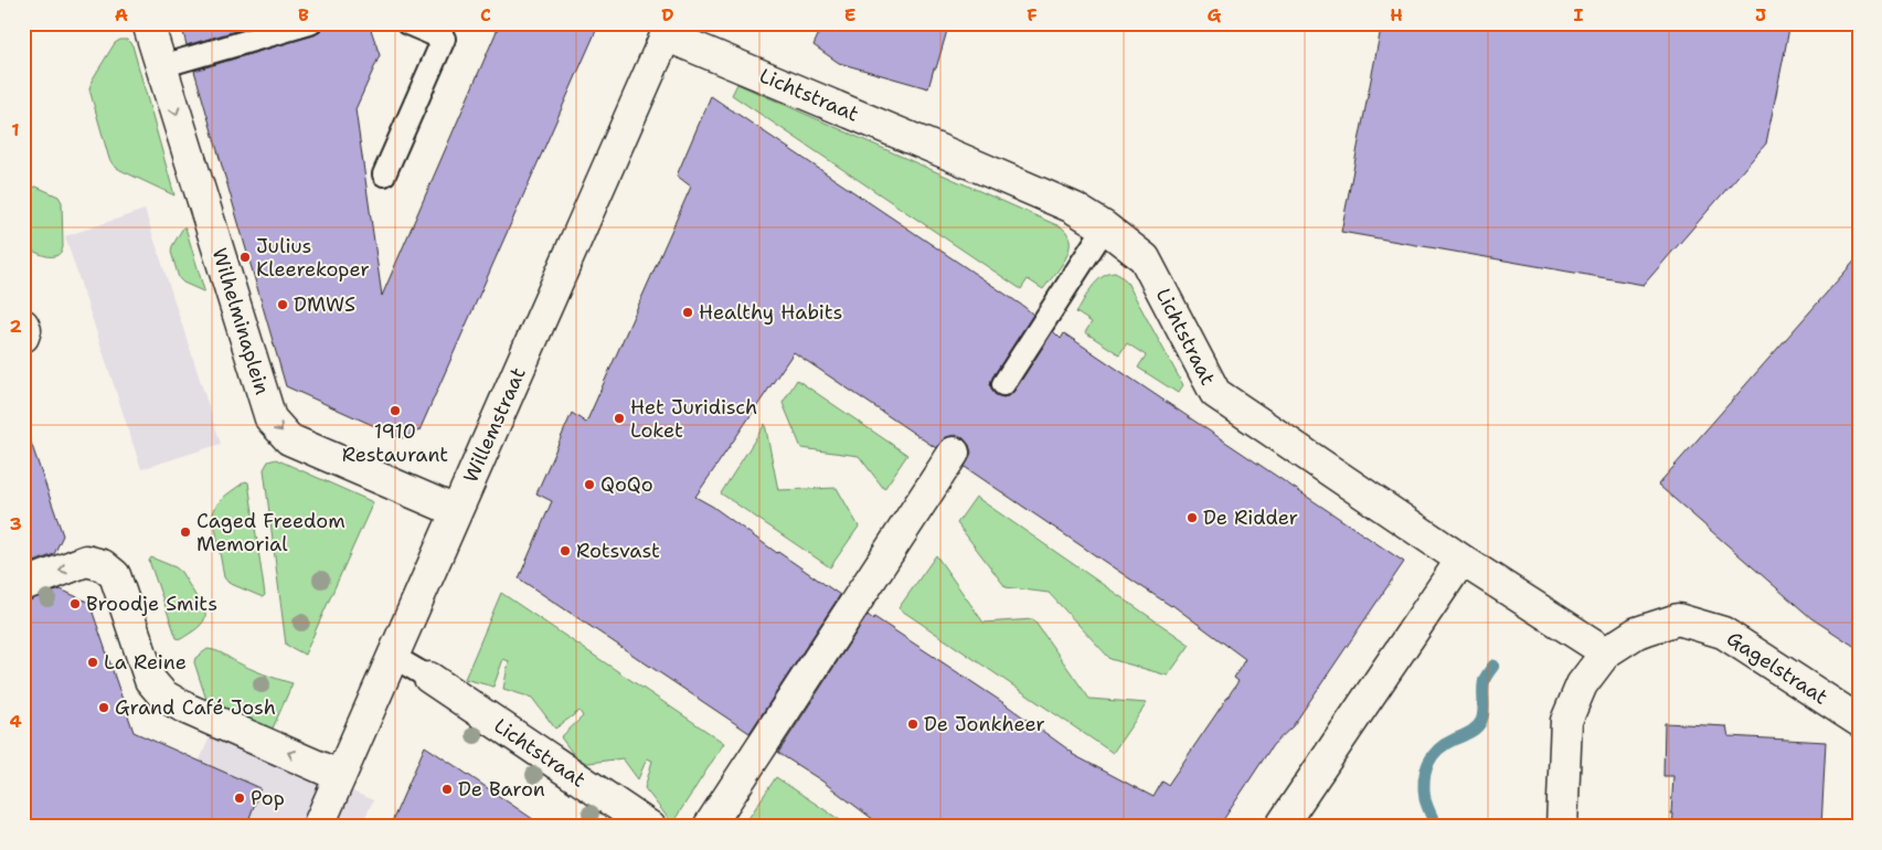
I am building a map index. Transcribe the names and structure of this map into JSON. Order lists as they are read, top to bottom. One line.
{"streets":{"street":["Lichtstraat","Wilhelminaplein","Willemstraat","Gagelstraat"]},"crossings":[["Lichtstraat","Willemstraat"],["Wilhelminaplein","Willemstraat"]],"one_way":["Wilhelminaplein"],"places":["Julius Kleerekoper","DMWS","Healthy Habits","1910 Restaurant","Het Juridisch Loket","QoQo","De Ridder","Caged Freedom Memorial","Rotsvast","Broodje Smits","La Reine","Grand Café Josh","De Jonkheer","De Baron","Pop"],"grid":{"columns":["A","B","C","D","E","F","G","H","I","J"],"rows":["1","2","3","4"]}}
